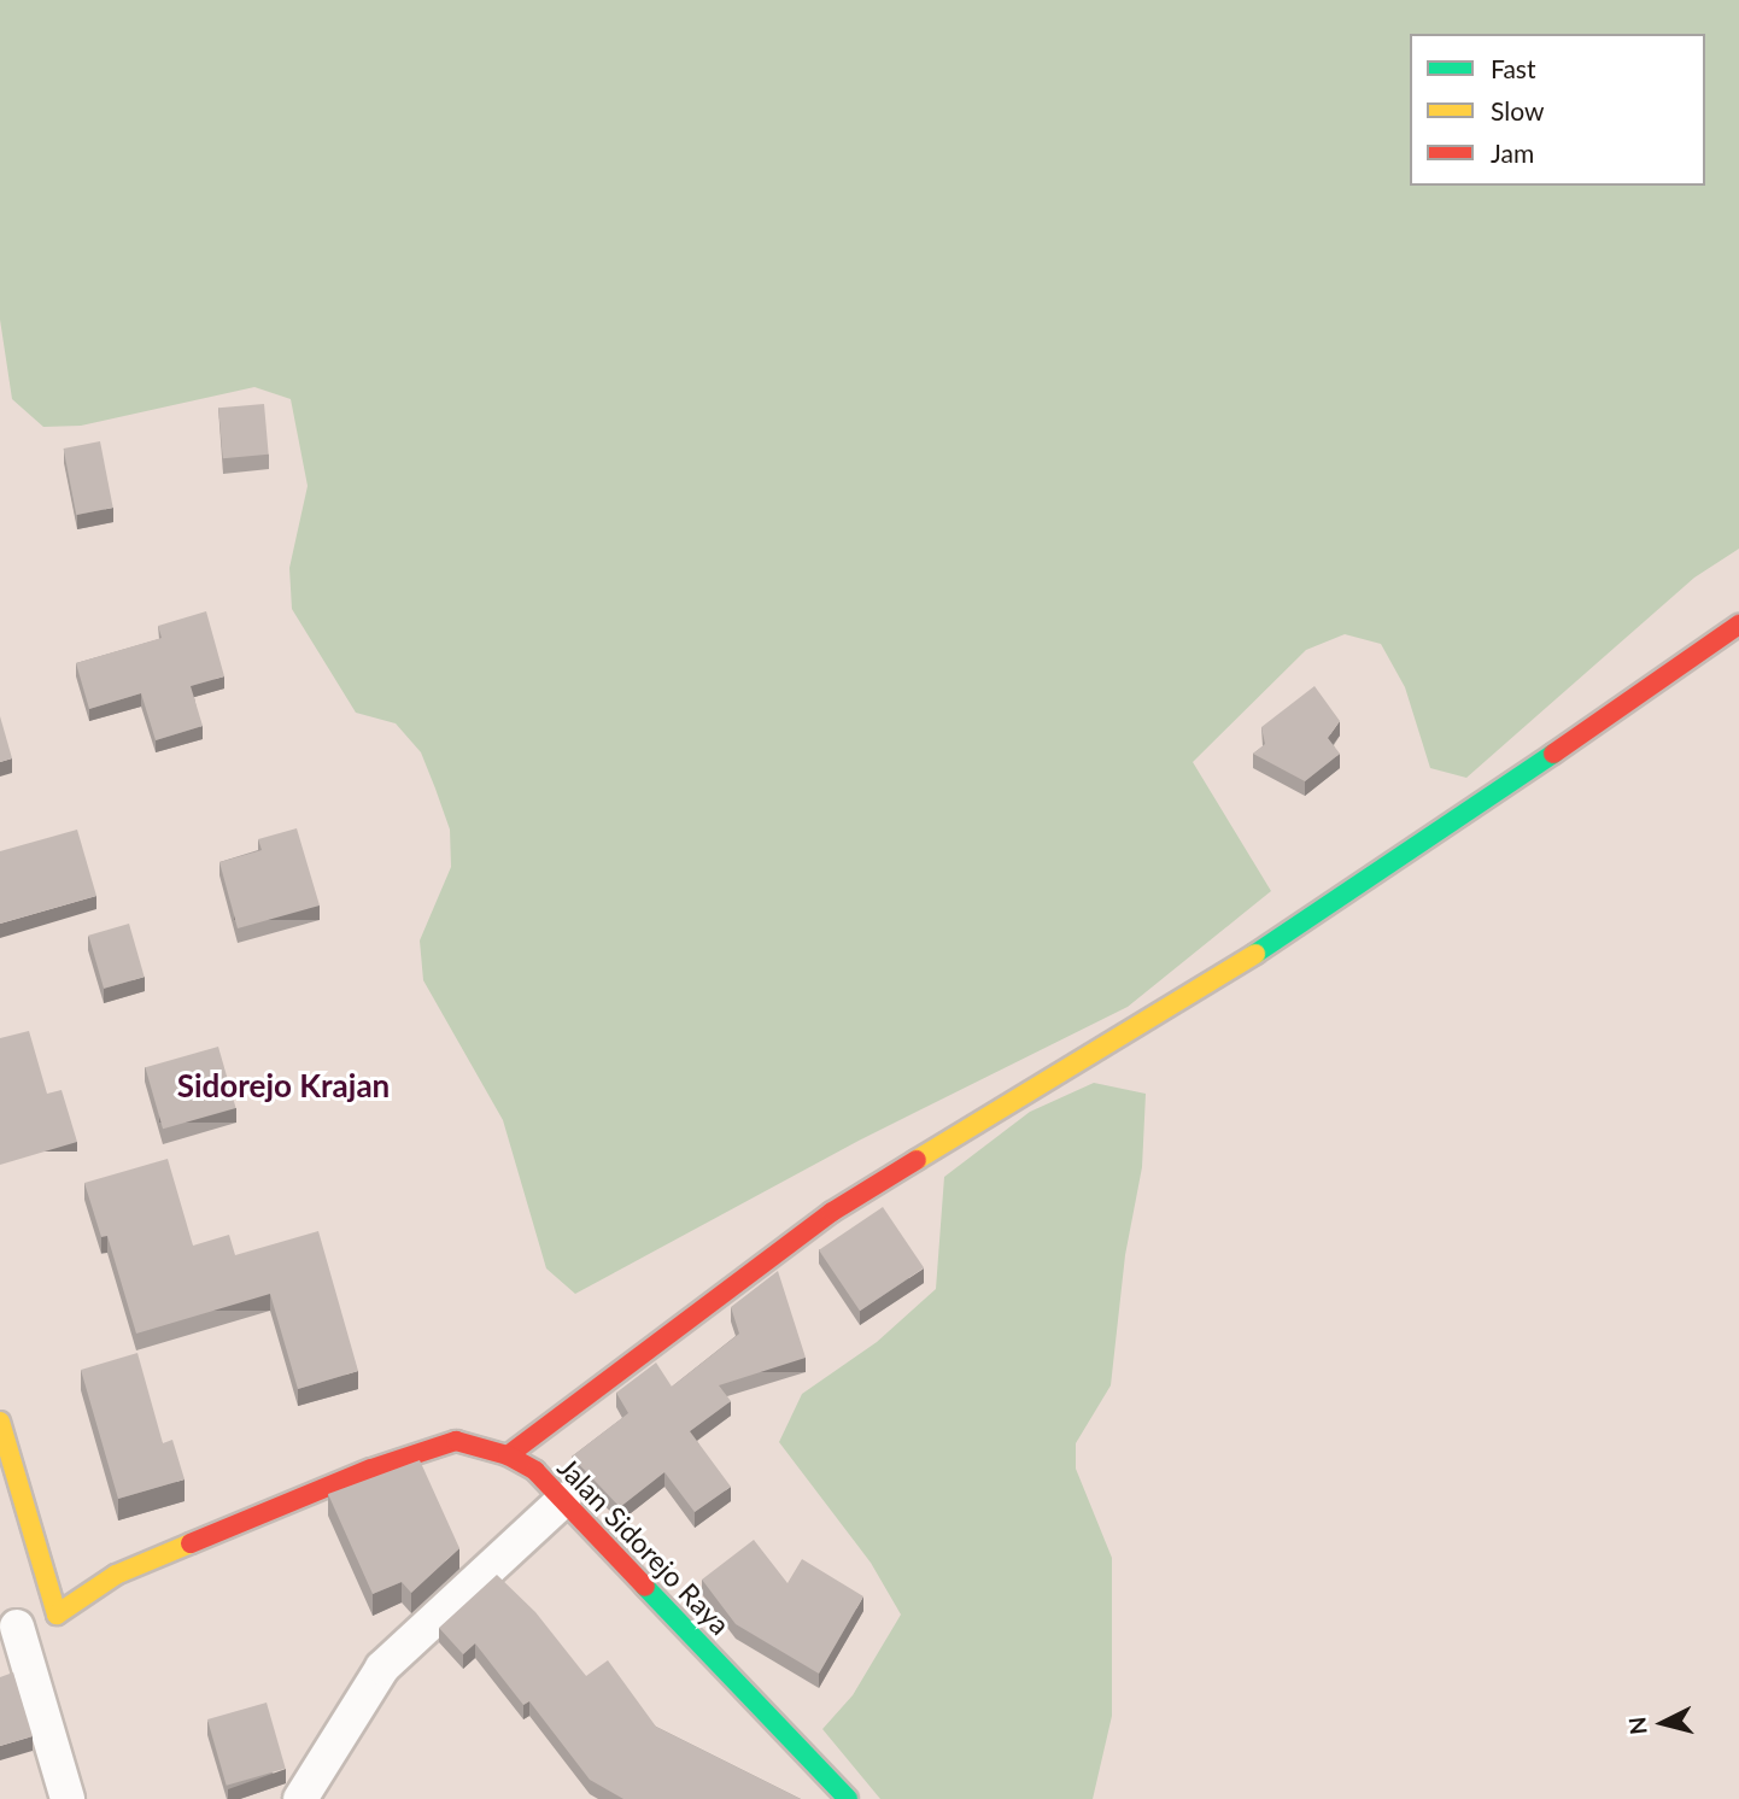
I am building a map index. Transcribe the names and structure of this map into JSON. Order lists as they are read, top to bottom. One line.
{"streets":{"street":["Jalan Sidorejo Raya"]},"districts":["Sidorejo Krajan"],"legend":["Fast","Slow","Jam"],"north":"left"}
